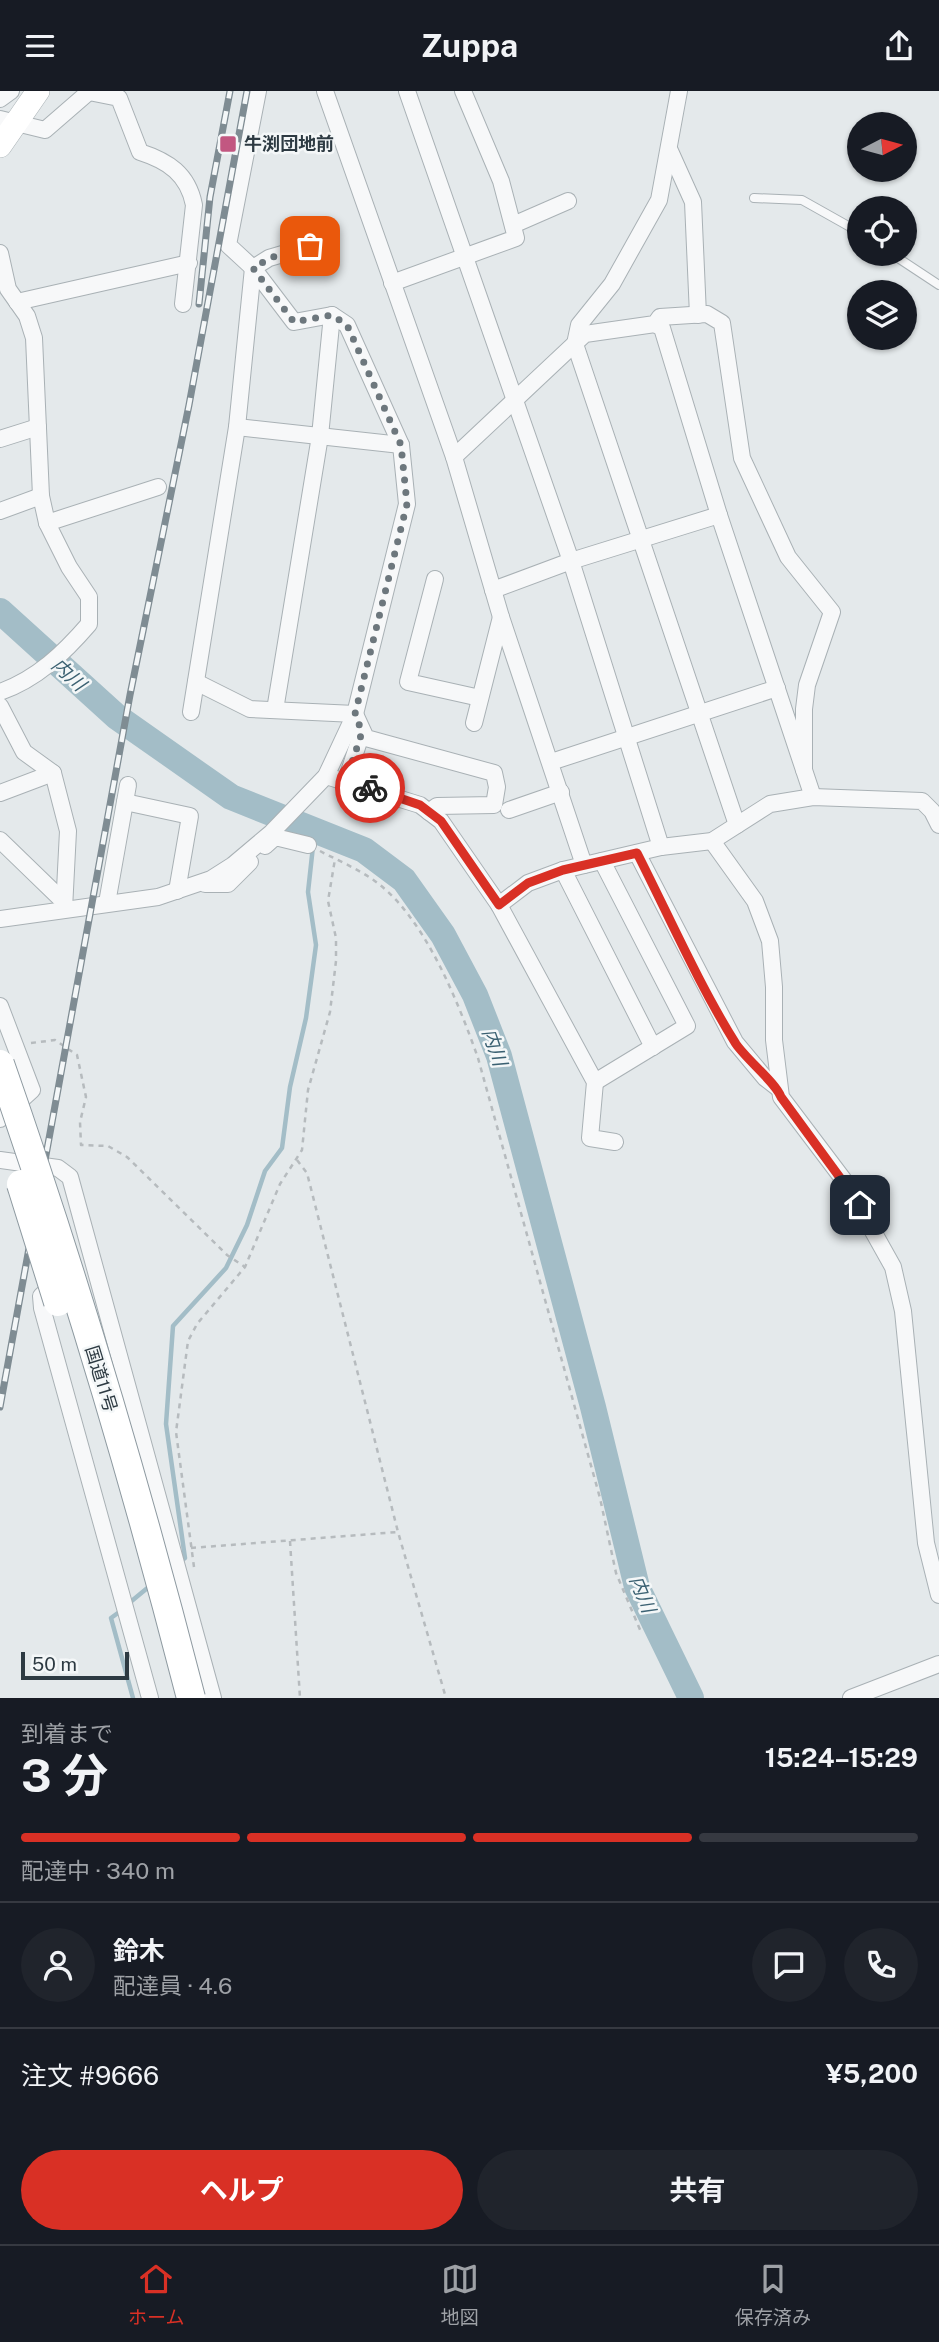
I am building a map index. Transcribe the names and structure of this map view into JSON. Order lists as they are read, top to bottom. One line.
{"streets":{"highway":["国道11号"]},"water":["内川"],"places":{"transit":["牛渕団地前"]},"scale_bar":"50 m","north":"right","page":{"header":"Zuppa","scale":"50 m","heading":["3 分","到着まで","15:24–15:29"],"panel":["鈴木","配達員 · 4.6","注文 #9666","¥5,200"],"bar":"配達中 · 340 m","buttons":["ヘルプ","共有"],"tabs":["ホーム","地図","保存済み"]}}
